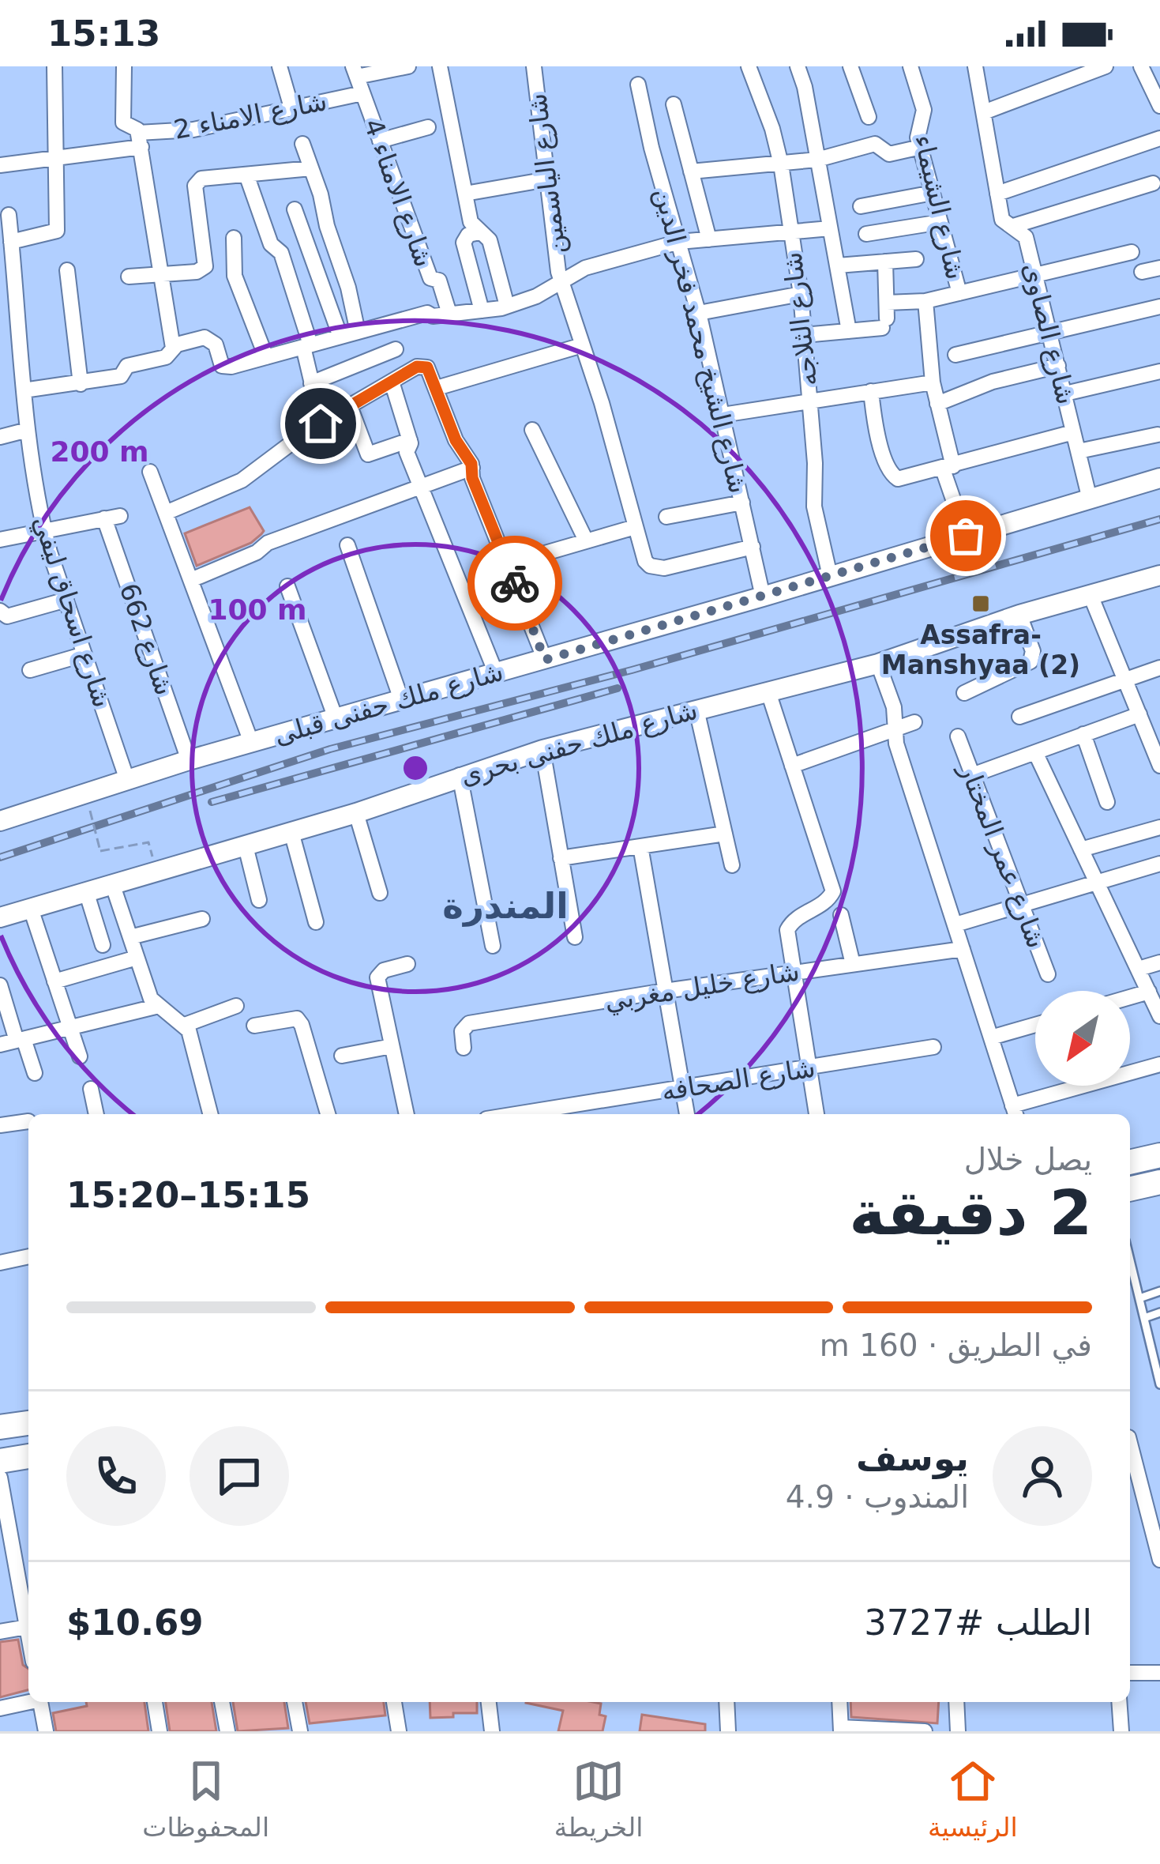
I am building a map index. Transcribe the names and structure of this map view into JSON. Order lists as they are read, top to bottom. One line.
{"streets":{"street":["شارع الامناء 2","شارع الياسمين","شارع الامناء 4","شارع الشيماء","شارع الثلاجه","شارع الصاوى","شارع الشيخ محمد فخر الدين","شارع اسحاق ليفي","شارع 662","شارع ملك حفنى قبلى","شارع ملك حفنى بحرى","شارع عمر المختار","شارع خليل مغربي","شارع الصحافه"]},"crossings":[["شارع الامناء 2","شارع الامناء 4"],["شارع الياسمين","شارع الشيخ محمد فخر الدين"],["شارع الثلاجه","شارع ملك حفنى قبلى"],["شارع الصاوى","شارع ملك حفنى قبلى"],["شارع الشيخ محمد فخر الدين","شارع ملك حفنى قبلى"],["شارع اسحاق ليفي","شارع 662"],["شارع اسحاق ليفي","شارع ملك حفنى قبلى"],["شارع 662","شارع ملك حفنى قبلى"]],"districts":["المندرة"],"places":{"transit":["Assafra- Manshyaa (2)"]},"north":"bottom left","page":{"status":"15:13","heading":["2 دقيقة","يصل خلال","15:15–15:20"],"panel":["يوسف","المندوب · 4.9","الطلب #3727","$10.69"],"bar":"في الطريق · 160 m","tabs":["الرئيسية","الخريطة","المحفوظات"]},"rings":["200 m","100 m"]}
